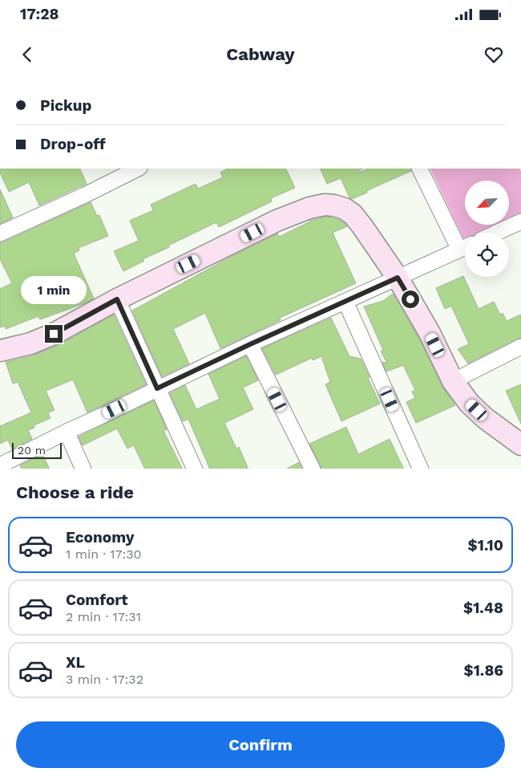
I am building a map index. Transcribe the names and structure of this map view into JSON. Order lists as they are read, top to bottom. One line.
{"scale_bar":"20 m","north":"bottom left","page":{"status":"17:28","header":"Cabway","banner":["Pickup","Drop-off"],"bubble":"1 min","scale":"20 m","heading":"Choose a ride","list":[{"name":"Economy","note":"1 min · 17:30","value":"$1.10"},{"name":"Comfort","note":"2 min · 17:31","value":"$1.48"},{"name":"XL","note":"3 min · 17:32","value":"$1.86"}],"buttons":"Confirm"}}
